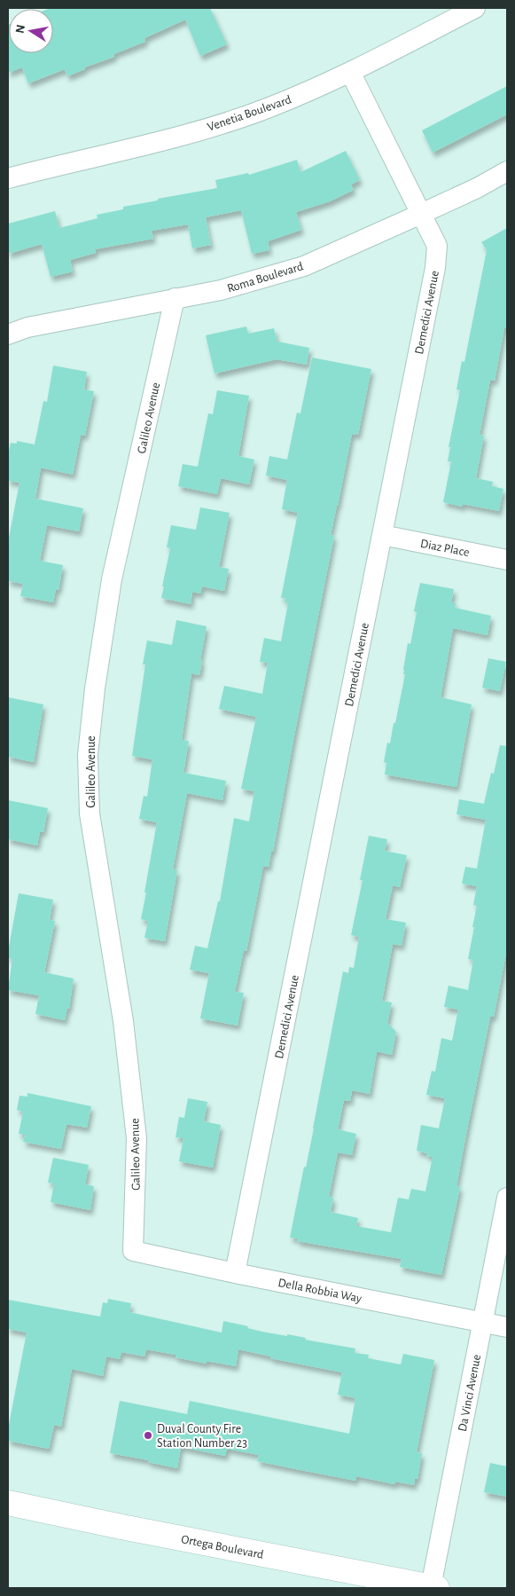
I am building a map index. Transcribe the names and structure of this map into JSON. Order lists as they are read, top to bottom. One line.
{"streets":{"main road":["Ortega Boulevard"],"street":["Venetia Boulevard","Roma Boulevard","Demedici Avenue","Galileo Avenue","Diaz Place","Della Robbia Way","Da Vinci Avenue"]},"crossings":[["Venetia Boulevard","Demedici Avenue"],["Roma Boulevard","Demedici Avenue"],["Roma Boulevard","Galileo Avenue"],["Demedici Avenue","Diaz Place"],["Demedici Avenue","Della Robbia Way"],["Galileo Avenue","Della Robbia Way"],["Della Robbia Way","Da Vinci Avenue"],["Da Vinci Avenue","Ortega Boulevard"]],"places":["Duval County Fire Station Number 23"],"north":"left"}
